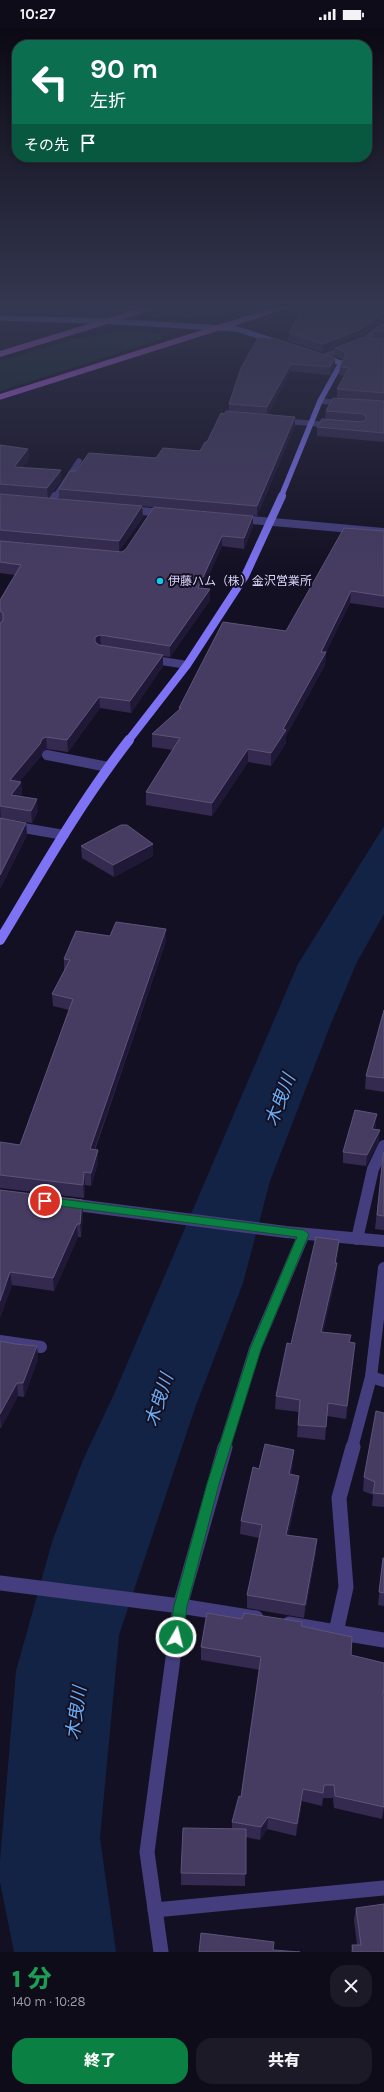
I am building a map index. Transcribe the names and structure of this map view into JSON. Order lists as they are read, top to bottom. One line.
{"water":["木曳川"],"places":["伊藤ハム（株）金沢営業所"],"page":{"status":"10:27","turn":["90 m","左折"],"then":"その先","heading":["1 分","140 m · 10:28"],"buttons":["終了","共有"]}}
